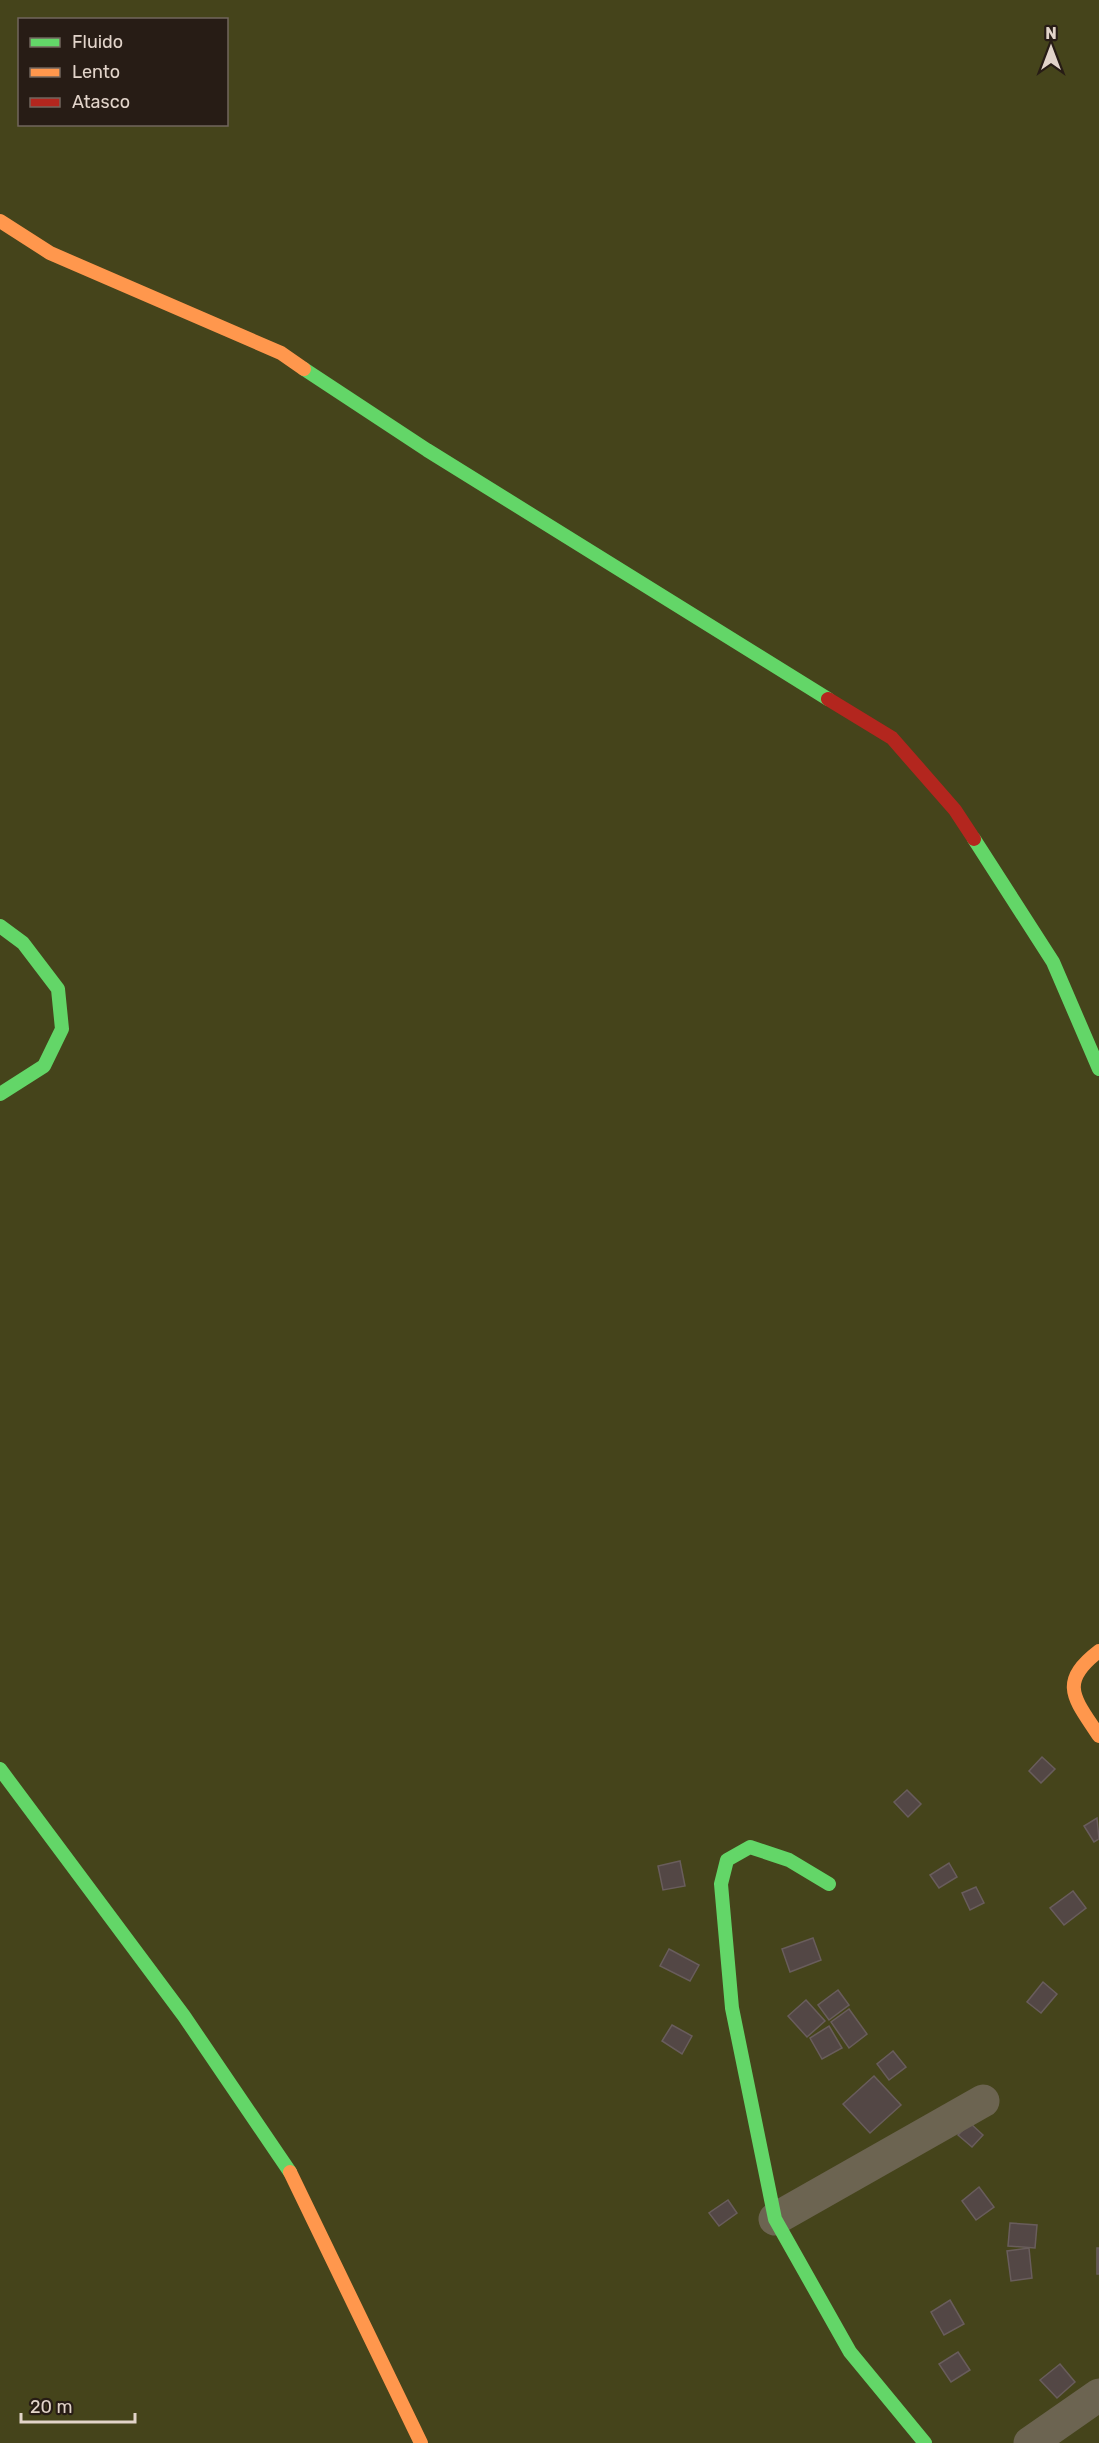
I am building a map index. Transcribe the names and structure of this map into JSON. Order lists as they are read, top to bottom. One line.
{"legend":["Fluido","Lento","Atasco"],"scale_bar":"20 m","north":"top"}
